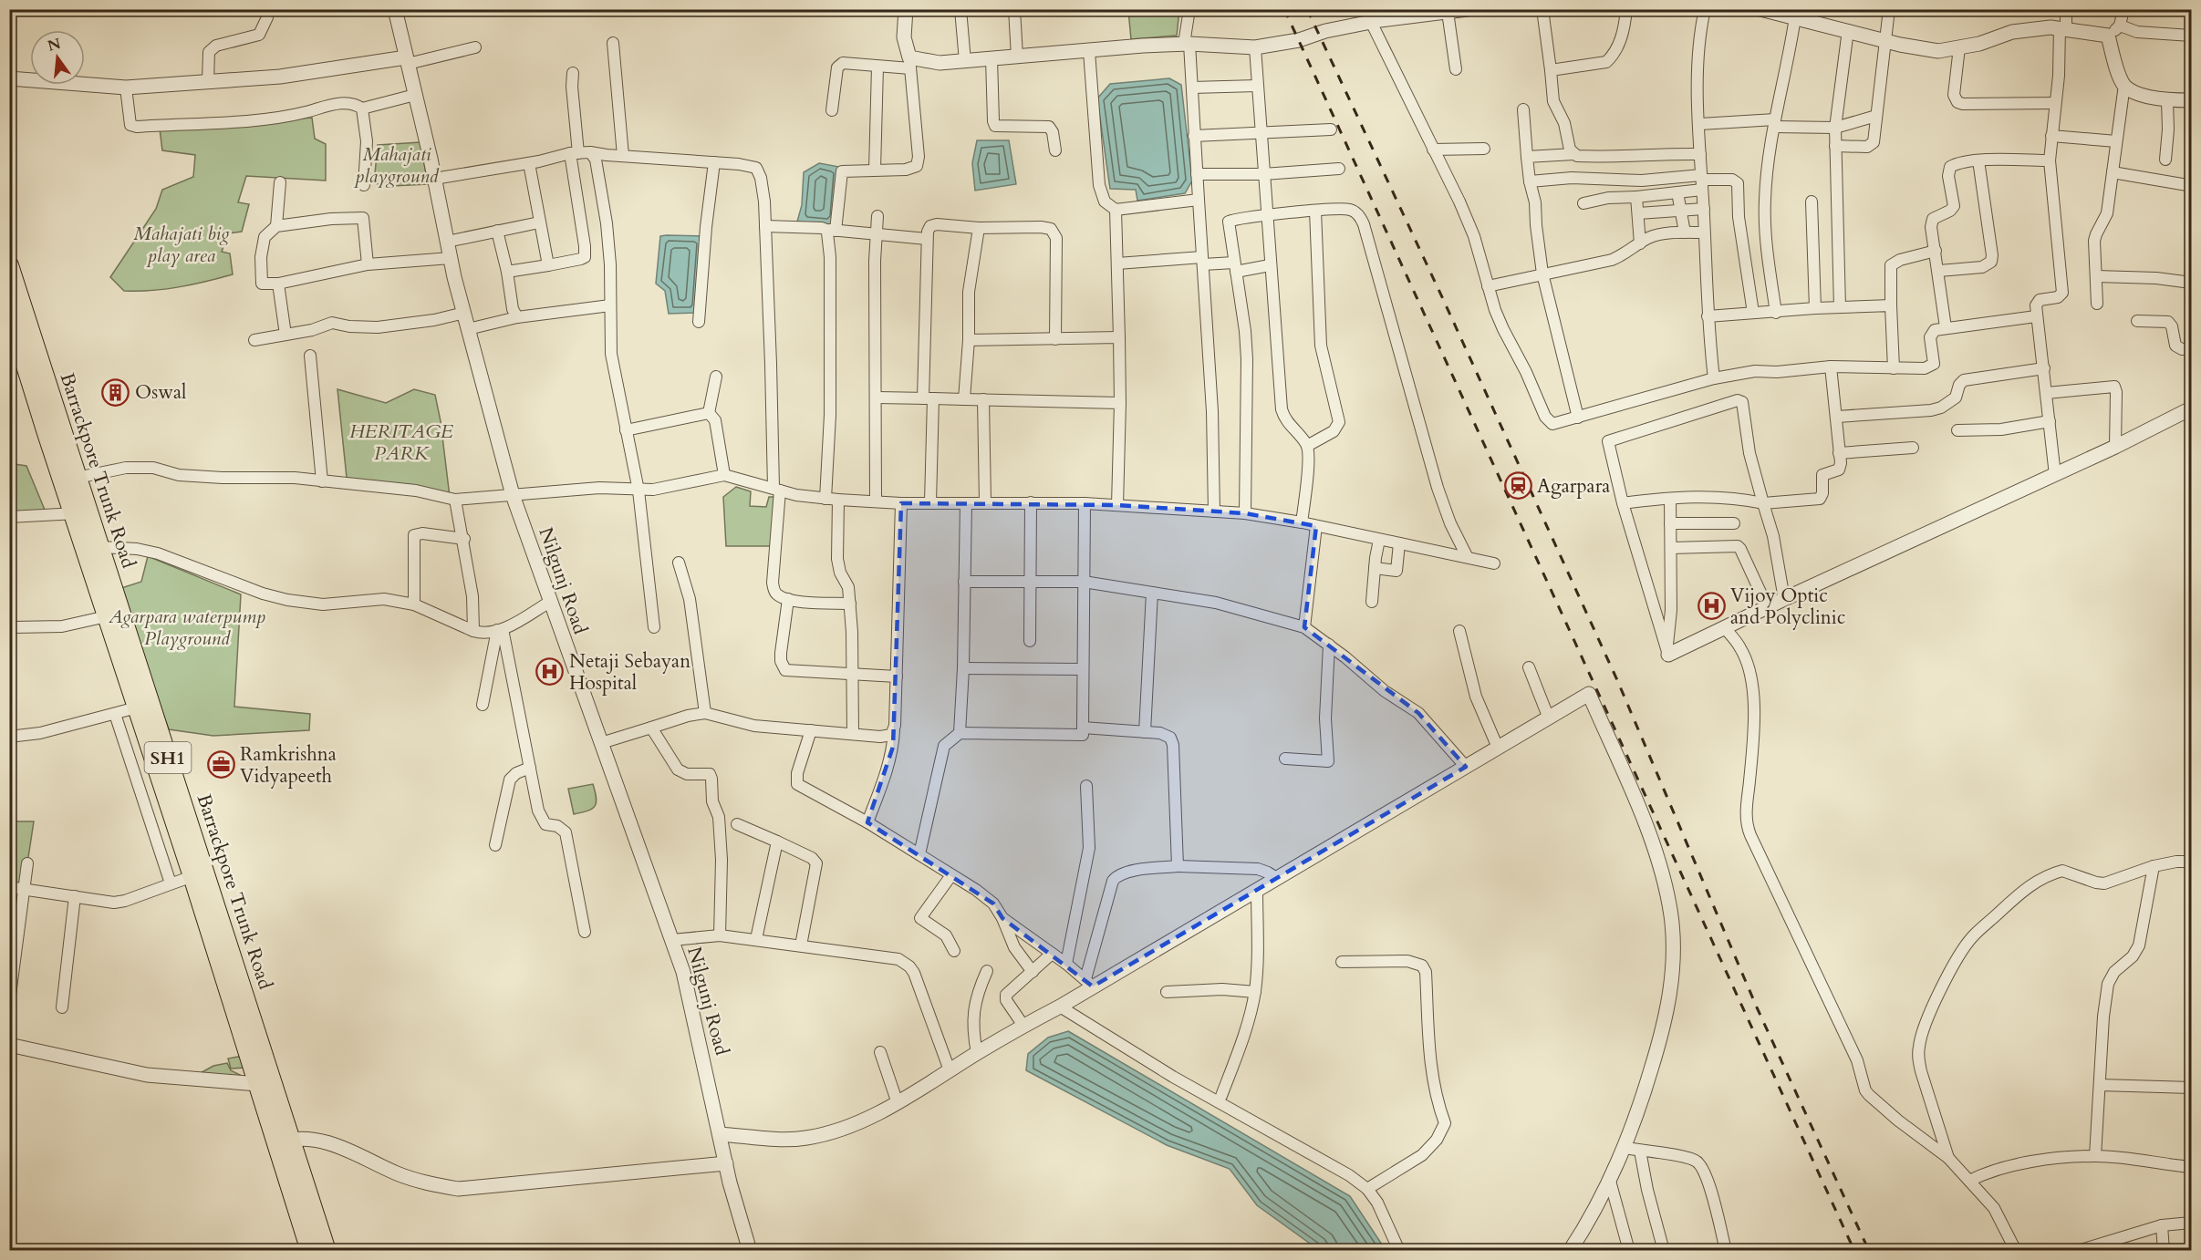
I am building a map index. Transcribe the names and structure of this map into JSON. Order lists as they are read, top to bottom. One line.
{"streets":{"main road":["Barrackpore Trunk Road","SH1"],"street":["Nilgunj Road"]},"parks":["Mahajati playground","Mahajati big play area","HERITAGE PARK","Agarpara waterpump Playground"],"places":{"building":["Oswal"],"station":["Agarpara"],"hospital":["Vijoy Optic and Polyclinic","Netaji Sebayan Hospital"],"office":["Ramkrishna Vidyapeeth"]},"north":"top"}
